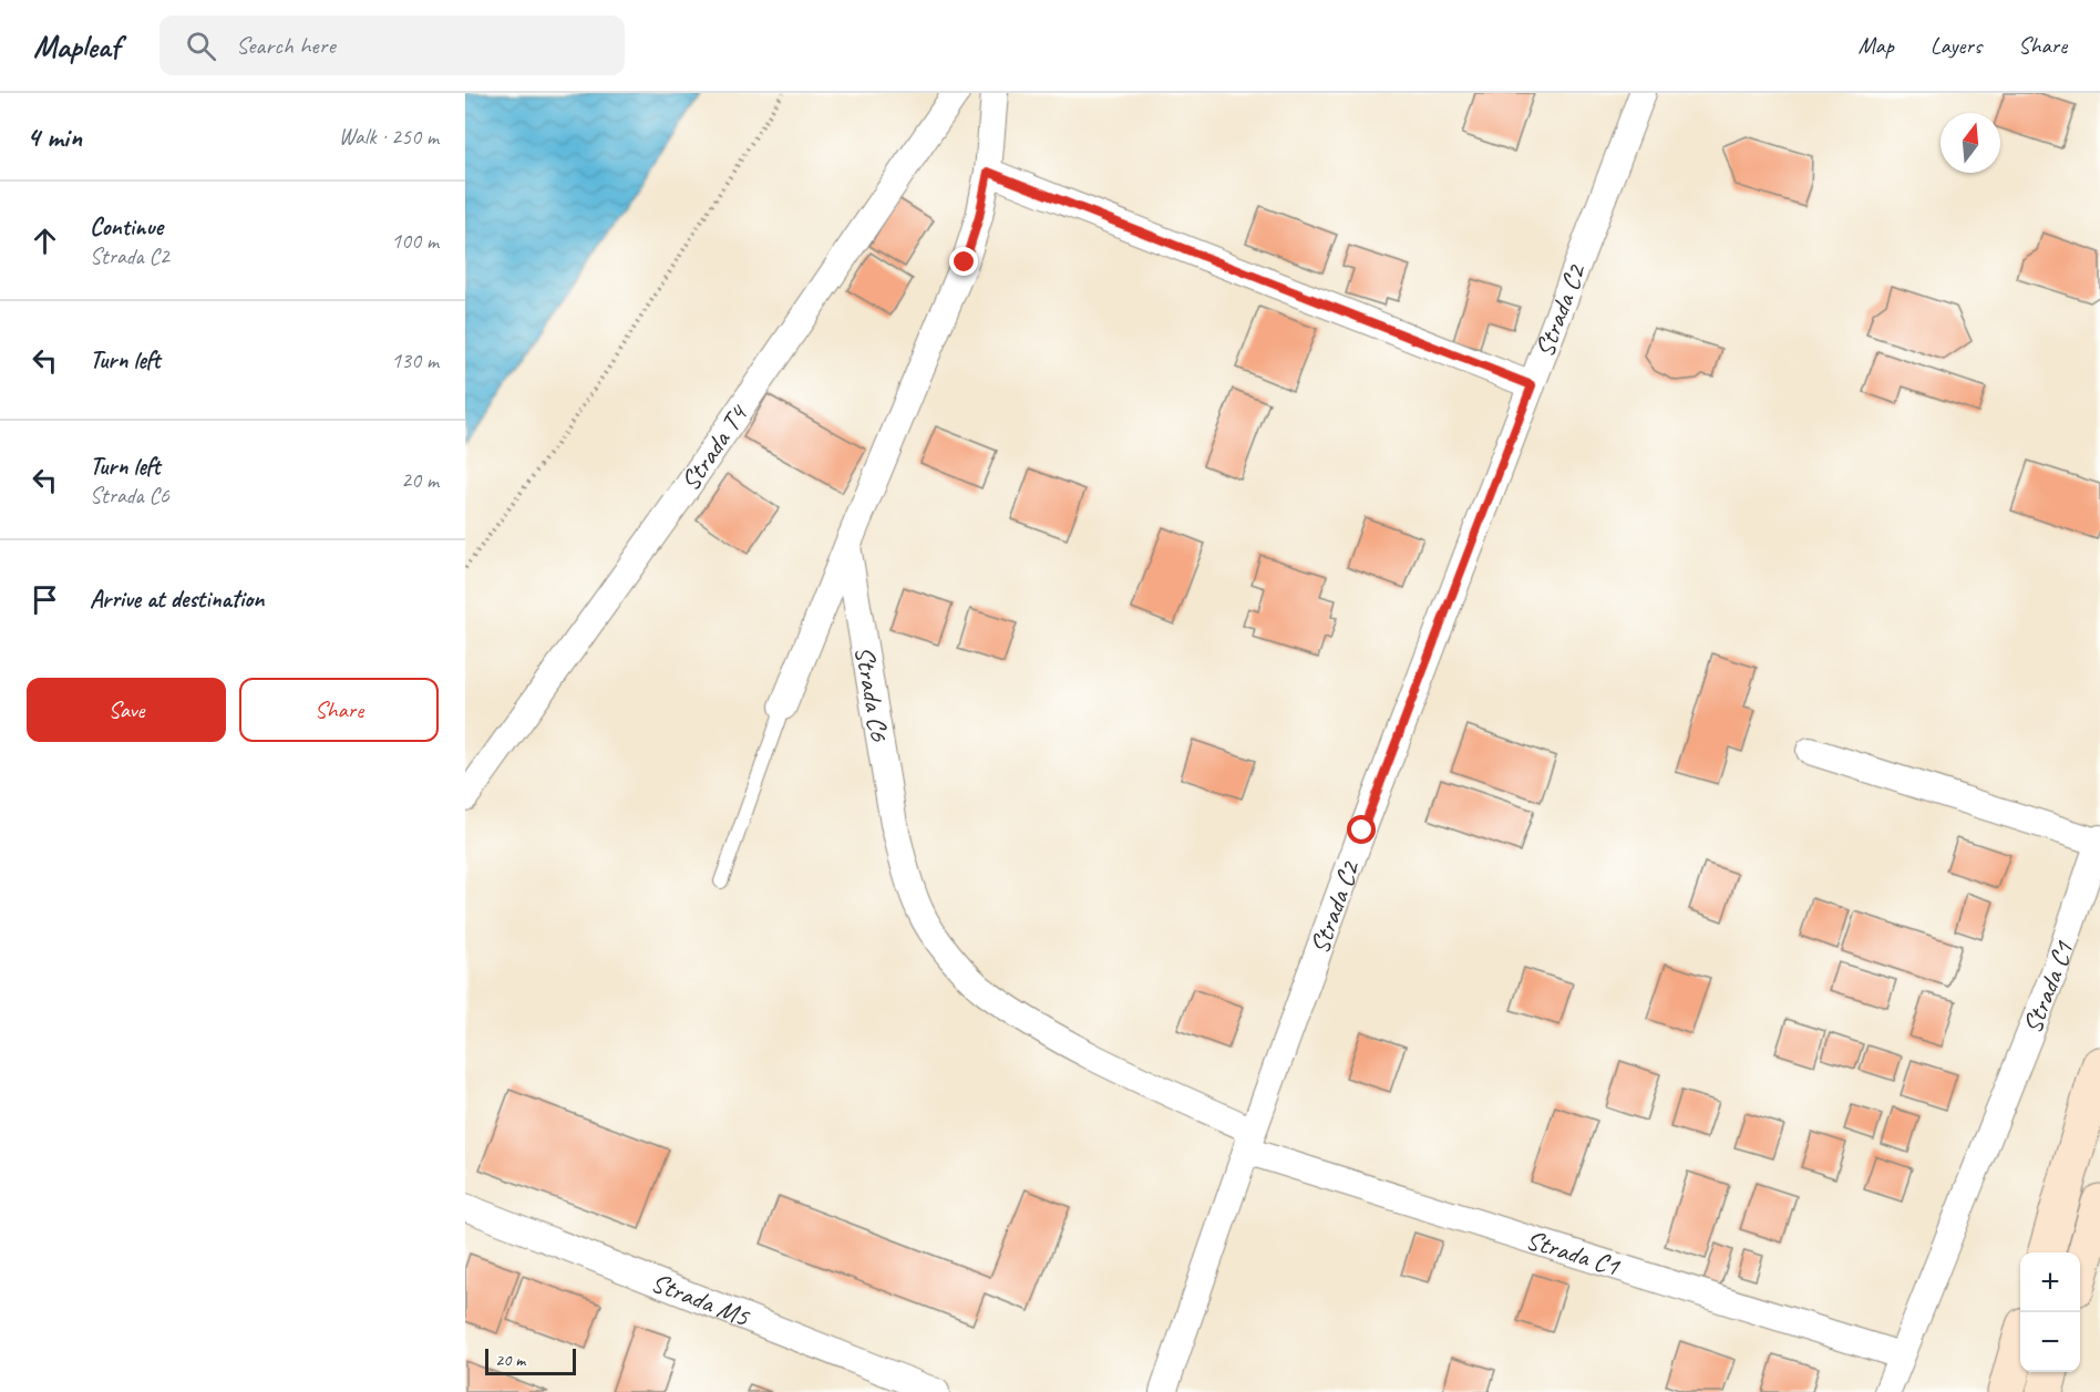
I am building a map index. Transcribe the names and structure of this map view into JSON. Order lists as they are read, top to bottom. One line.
{"streets":{"street":["Strada C2","Strada T4","Strada C6","Strada C1","Strada M5"]},"crossings":[["Strada C2","Strada C6"],["Strada C2","Strada C1"],["Strada C6","Strada C1"]],"scale_bar":"20 m","north":"top","page":{"header":"Mapleaf","search":"Search here","nav":["Map","Layers","Share"],"heading":["4 min","Walk · 250 m"],"list":[["Continue","Strada C2","100 m"],["Turn left","130 m"],["Turn left","Strada C6","20 m"],"Arrive at destination"],"buttons":["Save","Share"],"map_buttons":["+","−"],"scale":"20 m"}}
